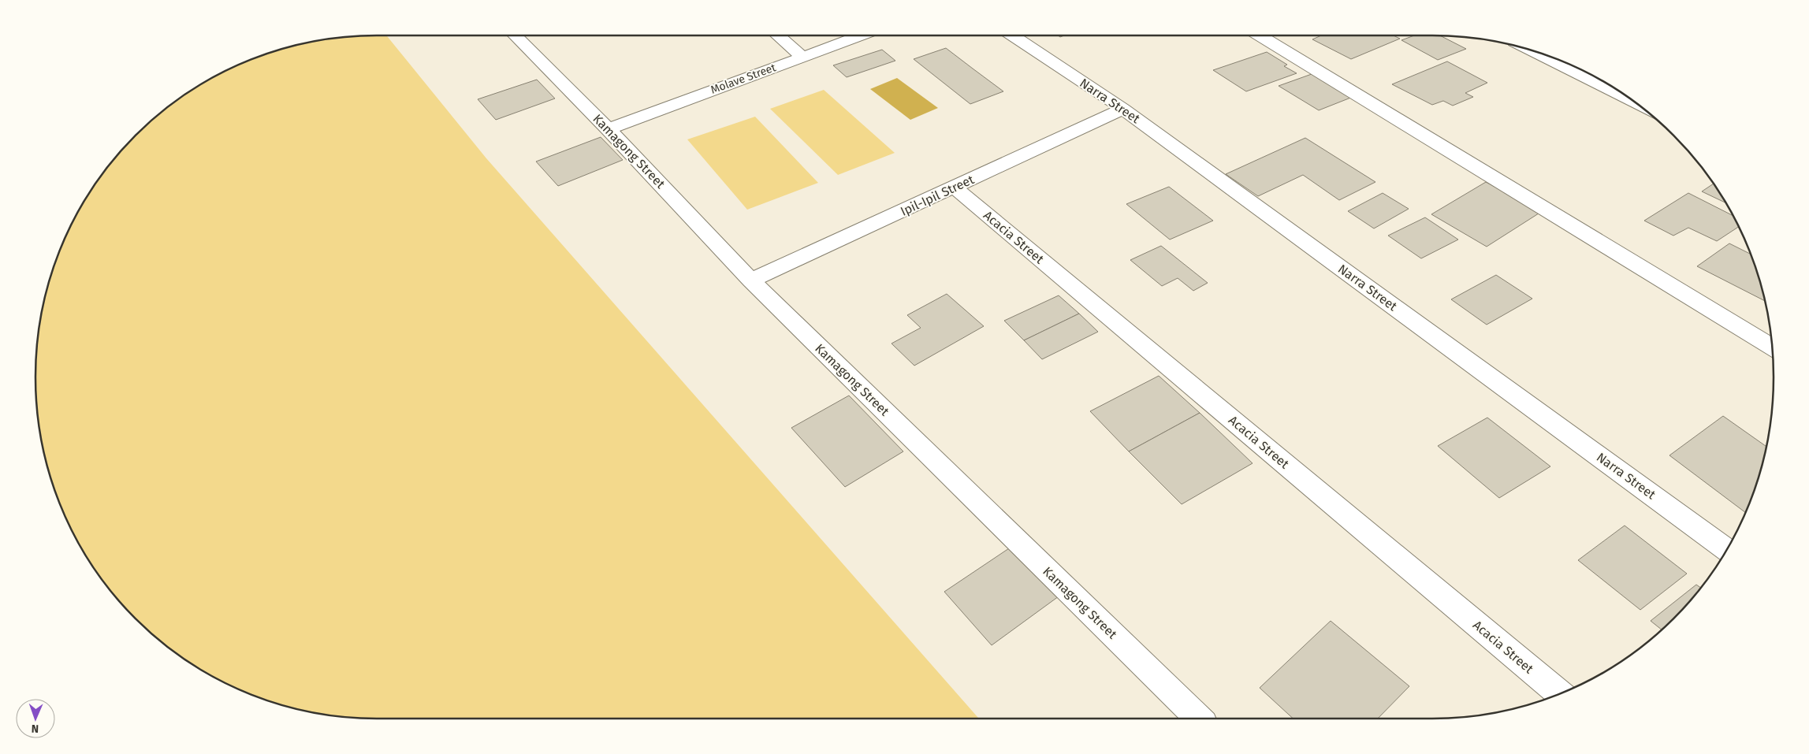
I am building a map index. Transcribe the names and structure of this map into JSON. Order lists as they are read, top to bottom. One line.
{"streets":{"street":["Molave Street","Narra Street","Kamagong Street","Ipil-Ipil Street","Acacia Street"]},"crossings":[["Molave Street","Kamagong Street"],["Narra Street","Ipil-Ipil Street"],["Kamagong Street","Ipil-Ipil Street"],["Ipil-Ipil Street","Acacia Street"]],"north":"bottom"}
